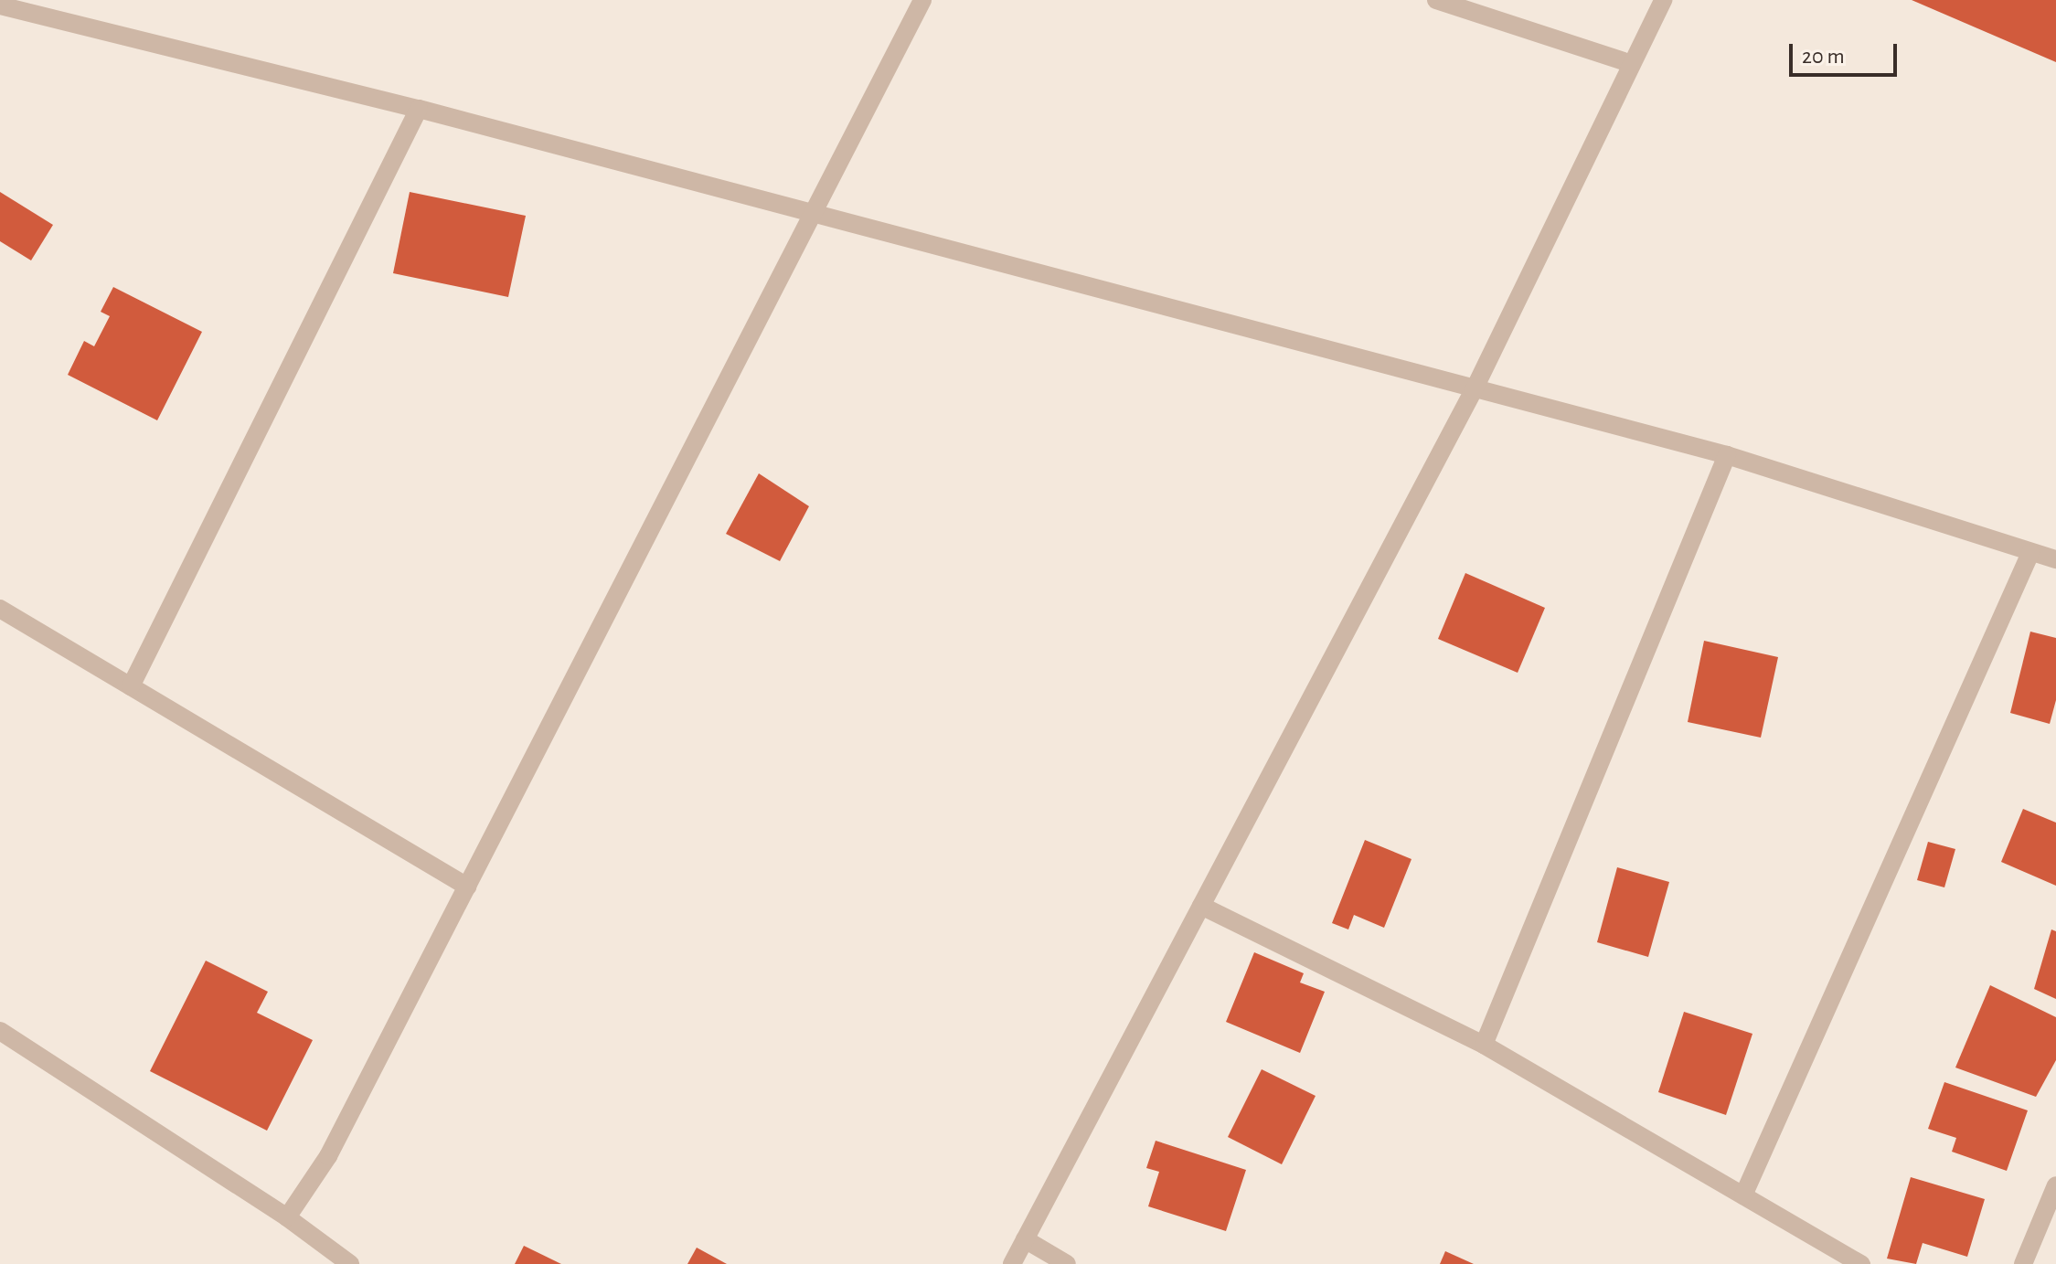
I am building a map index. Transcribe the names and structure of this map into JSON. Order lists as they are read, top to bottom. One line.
{"scale_bar":"20 m"}
